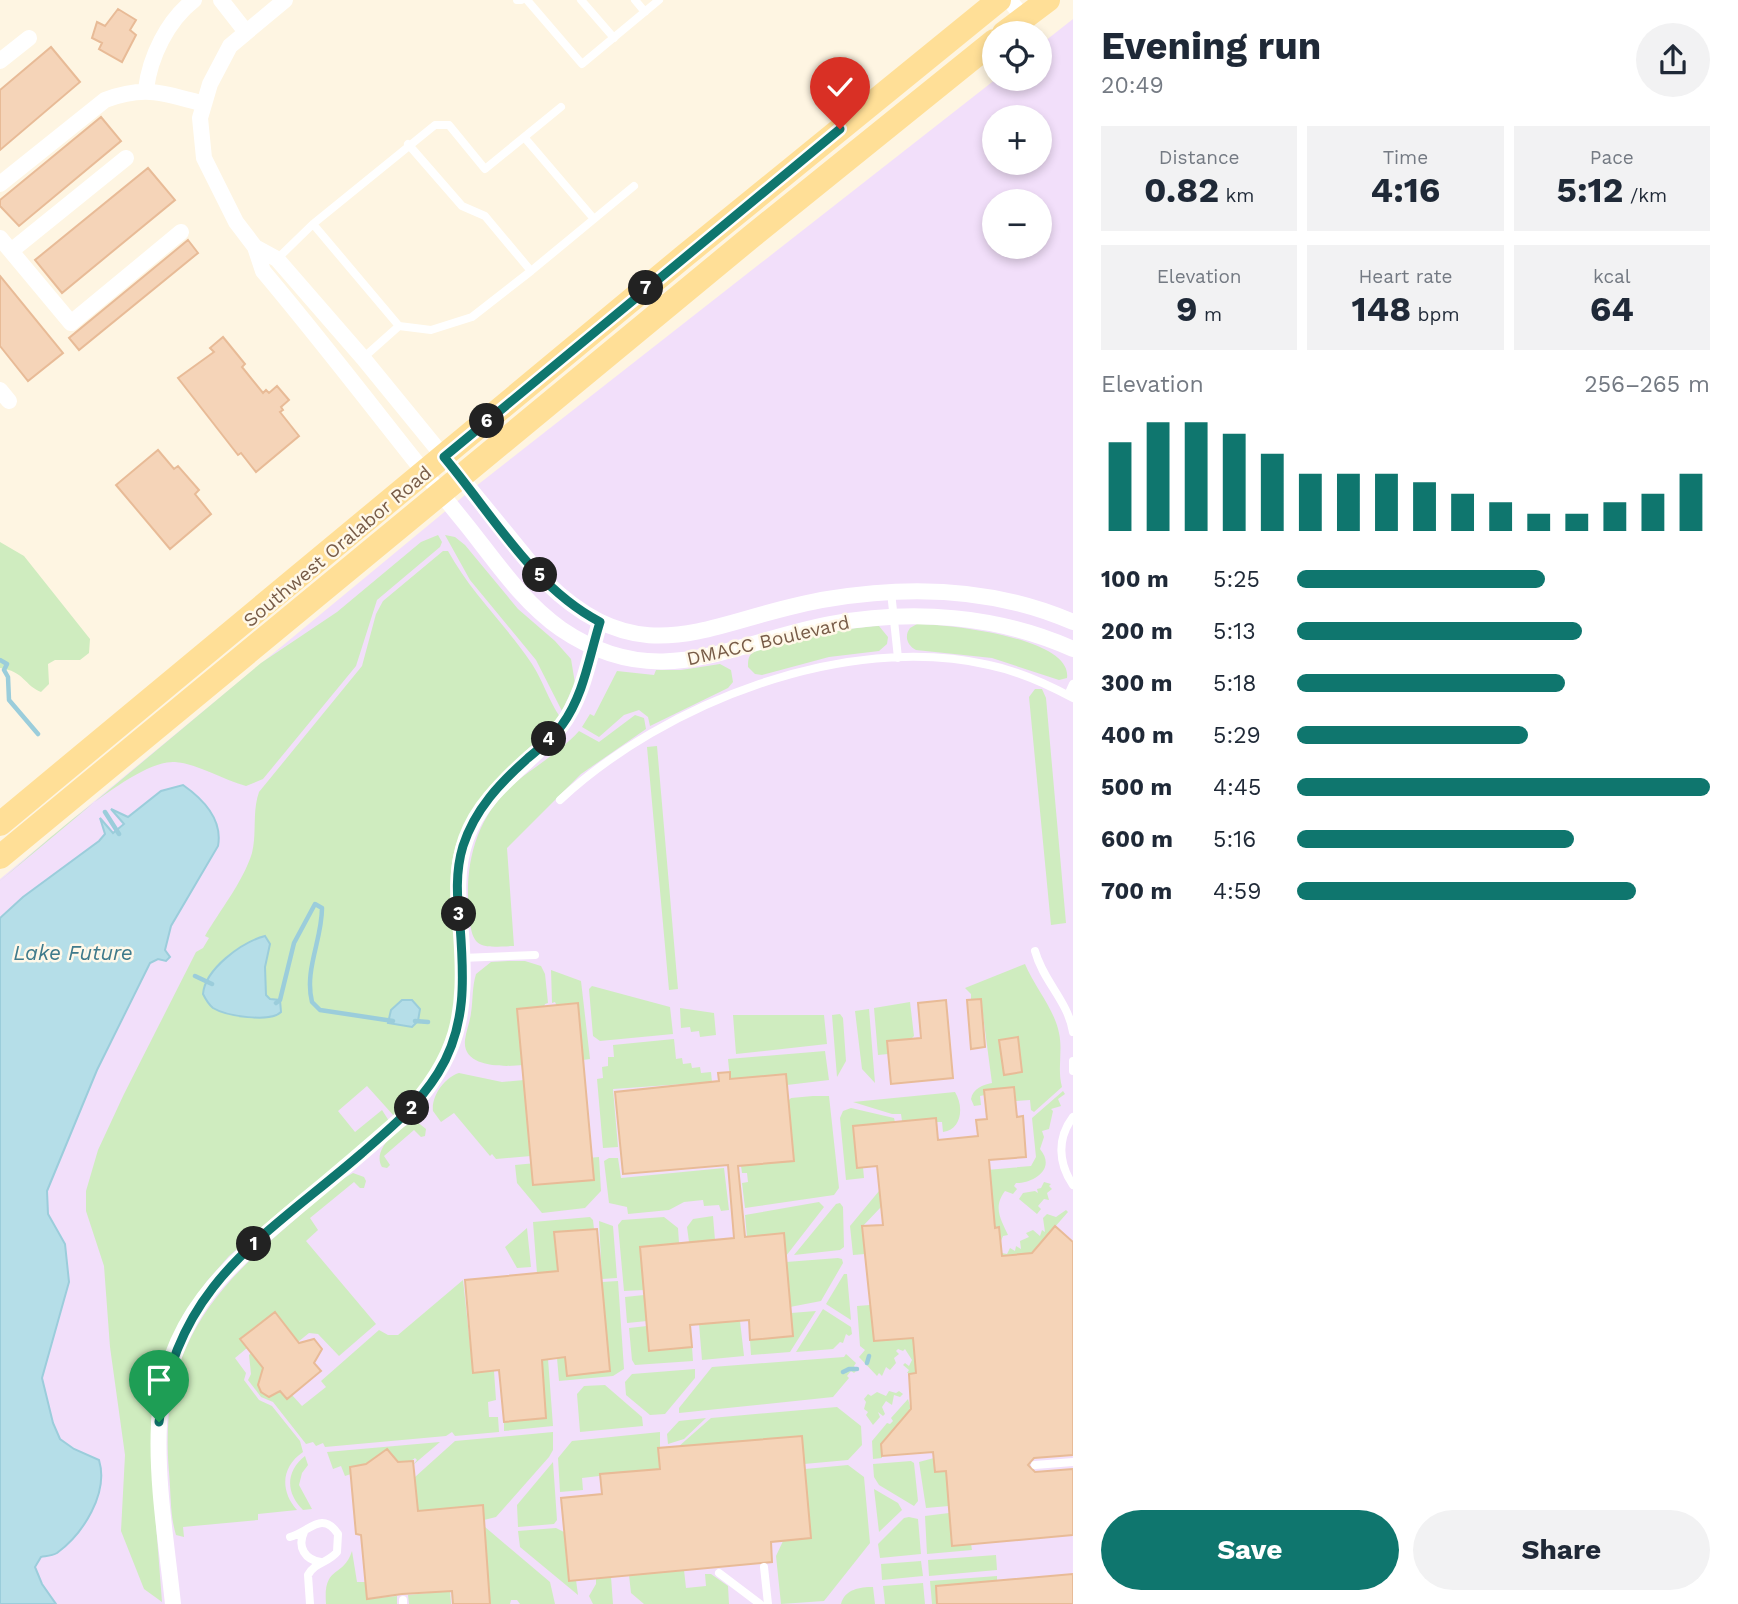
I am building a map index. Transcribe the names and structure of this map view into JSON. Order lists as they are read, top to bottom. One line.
{"streets":{"main road":["Southwest Oralabor Road"],"street":["DMACC Boulevard"]},"crossings":[["Southwest Oralabor Road","DMACC Boulevard"]],"water":["Lake Future"],"page":{"heading":["Evening run","20:49"],"map_buttons":["+","−"],"stats":[["Distance","0.82 km"],["Time","4:16"],["Pace","5:12 /km"],["Elevation","9 m"],["Heart rate","148 bpm"],["kcal","64"]],"pins":["7","6","5","4","3","2","1"],"chart":["Elevation","256–265 m"],"list":[{"name":"100 m","note":"5:25"},{"name":"200 m","note":"5:13"},{"name":"300 m","note":"5:18"},{"name":"400 m","note":"5:29"},{"name":"500 m","note":"4:45"},{"name":"600 m","note":"5:16"},{"name":"700 m","note":"4:59"}],"buttons":["Save","Share"]}}
